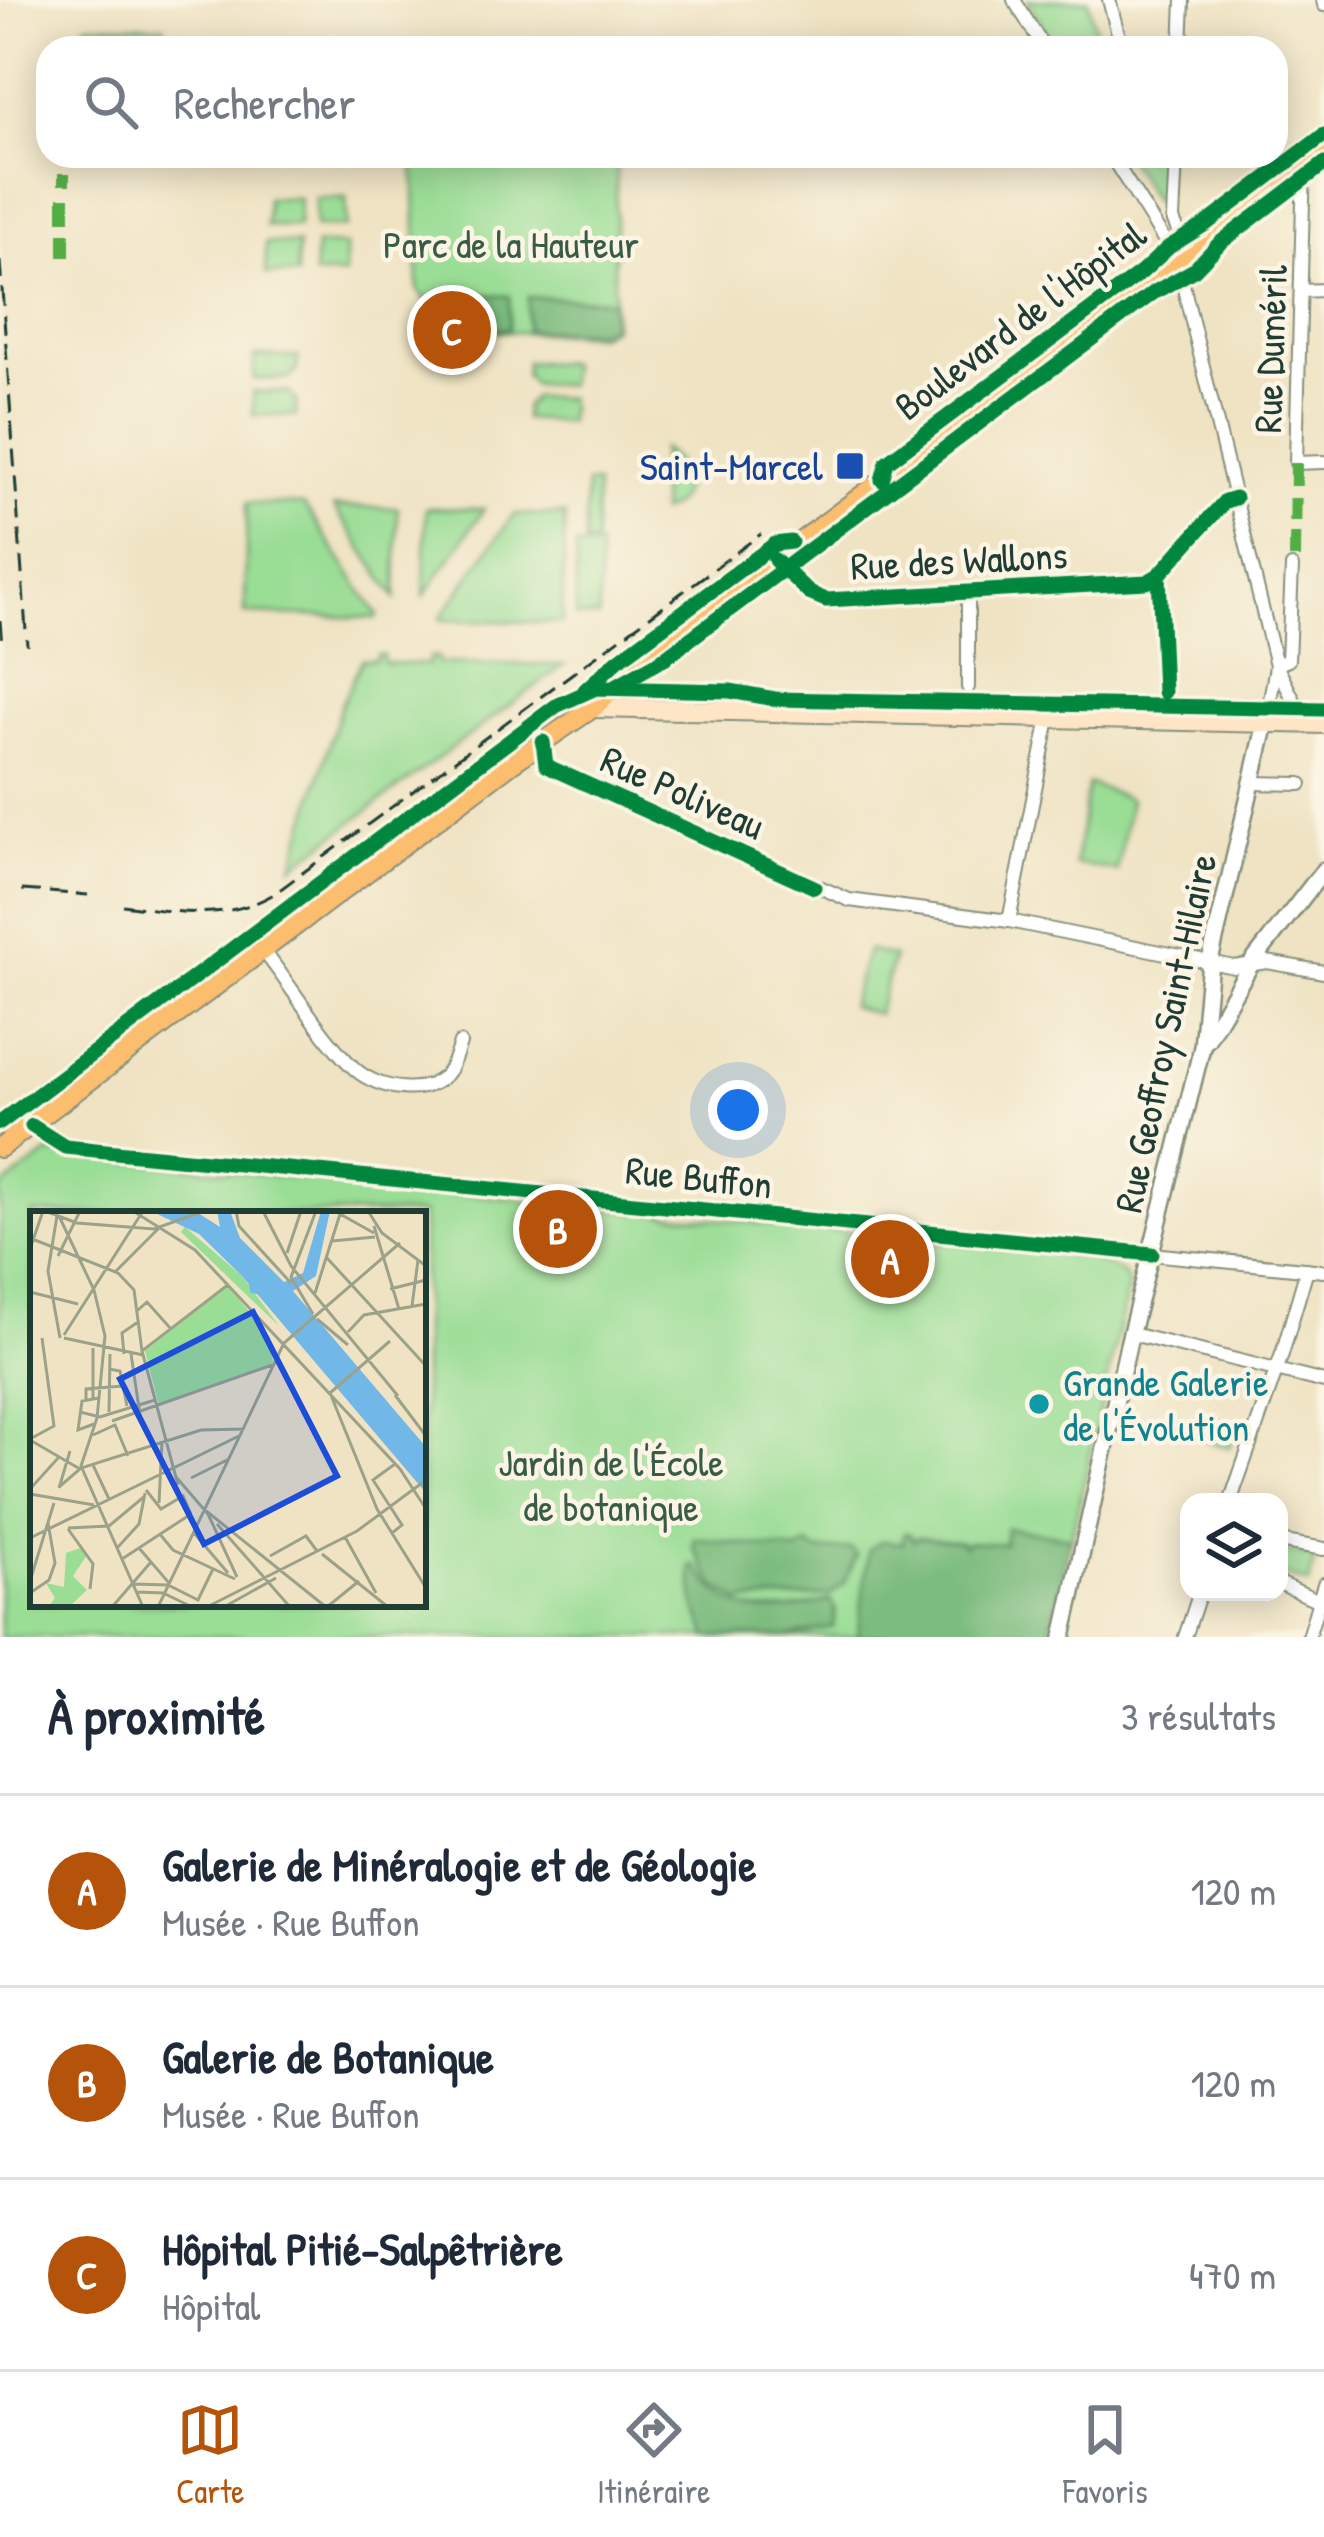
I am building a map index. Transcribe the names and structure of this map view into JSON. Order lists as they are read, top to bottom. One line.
{"streets":{"main road":["Boulevard de l'Hôpital"],"street":["Rue Duméril","Rue des Wallons","Rue Poliveau","Rue Geoffroy Saint-Hilaire","Rue Buffon"]},"crossings":[["Boulevard de l'Hôpital","Rue Duméril"],["Boulevard de l'Hôpital","Rue des Wallons"],["Boulevard de l'Hôpital","Rue Poliveau"],["Boulevard de l'Hôpital","Rue Buffon"],["Rue Poliveau","Rue Geoffroy Saint-Hilaire"],["Rue Geoffroy Saint-Hilaire","Rue Buffon"]],"parks":["Parc de la Hauteur","Jardin de l'École de botanique"],"places":{"transit":["Saint-Marcel"],"other":["Grande Galerie de l'Évolution"]},"page":{"search":"Rechercher","pins":["C","B","A"],"heading":["À proximité","3 résultats"],"list":[{"mark":"A","name":"Galerie de Minéralogie et de Géologie","note":"Musée · Rue Buffon","value":"120 m"},{"mark":"B","name":"Galerie de Botanique","note":"Musée · Rue Buffon","value":"120 m"},{"mark":"C","name":"Hôpital Pitié-Salpêtrière","note":"Hôpital","value":"470 m"}],"nav":["Carte","Itinéraire","Favoris"]}}
